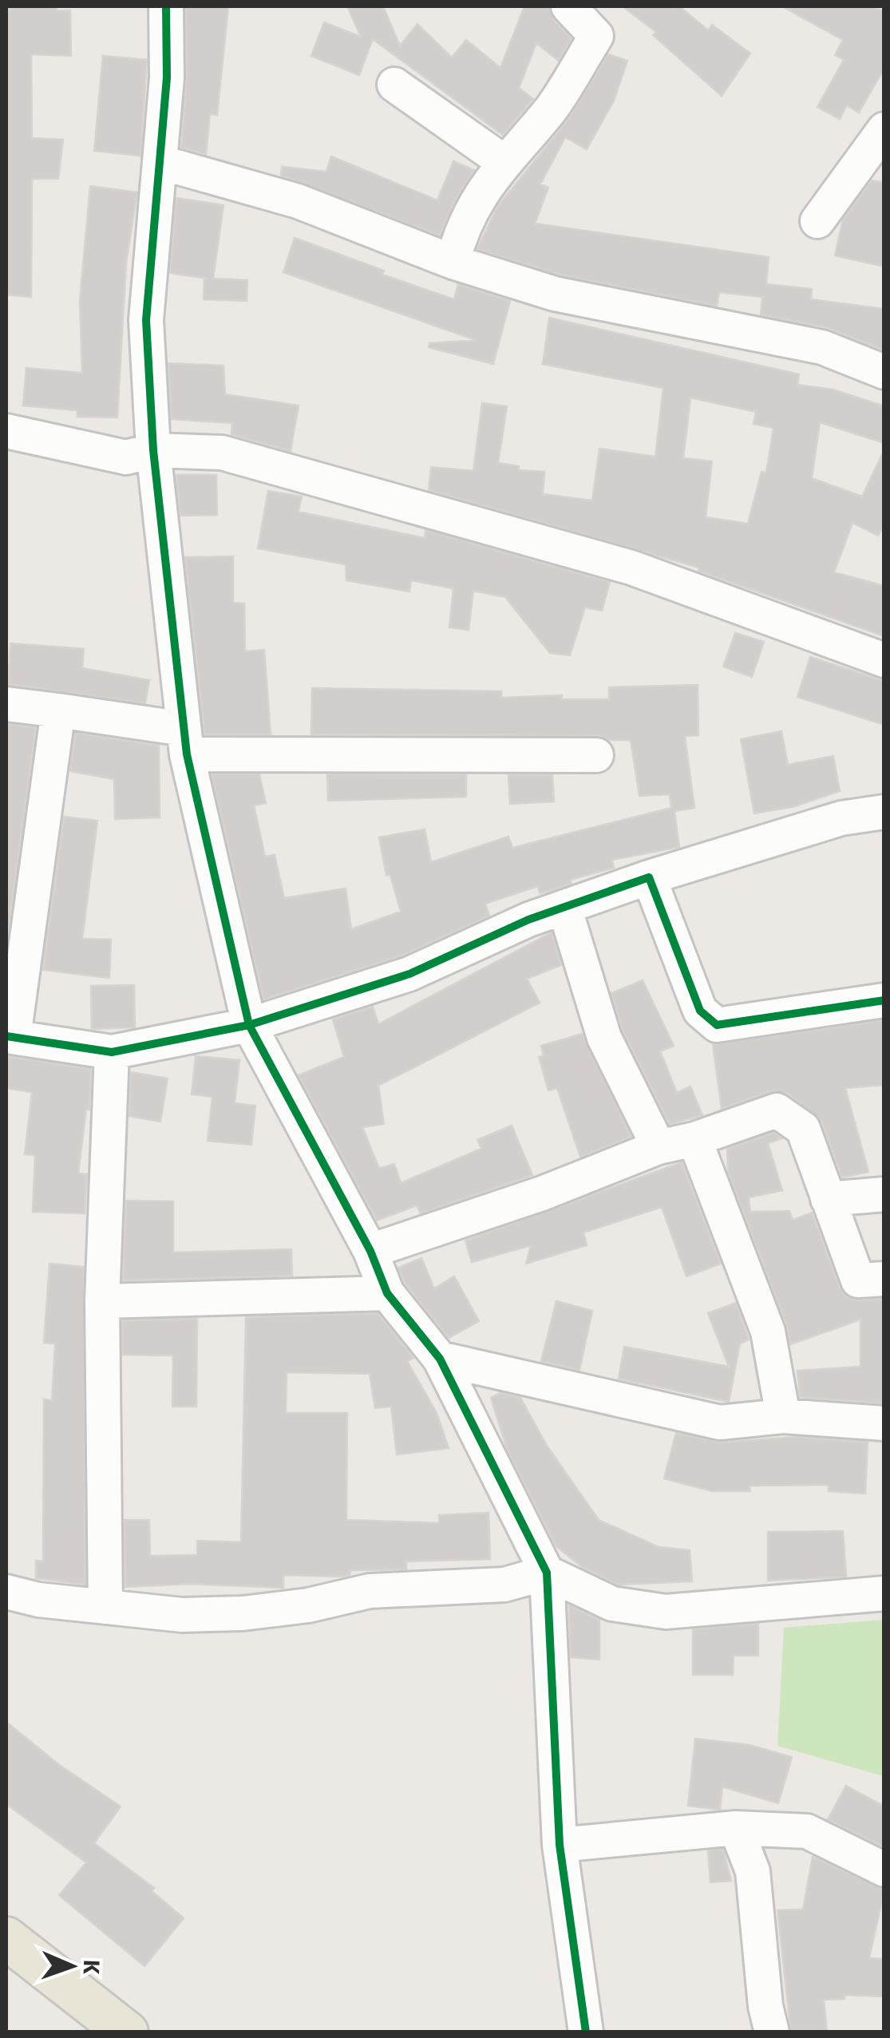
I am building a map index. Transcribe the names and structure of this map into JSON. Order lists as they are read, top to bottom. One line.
{"north":"right"}
